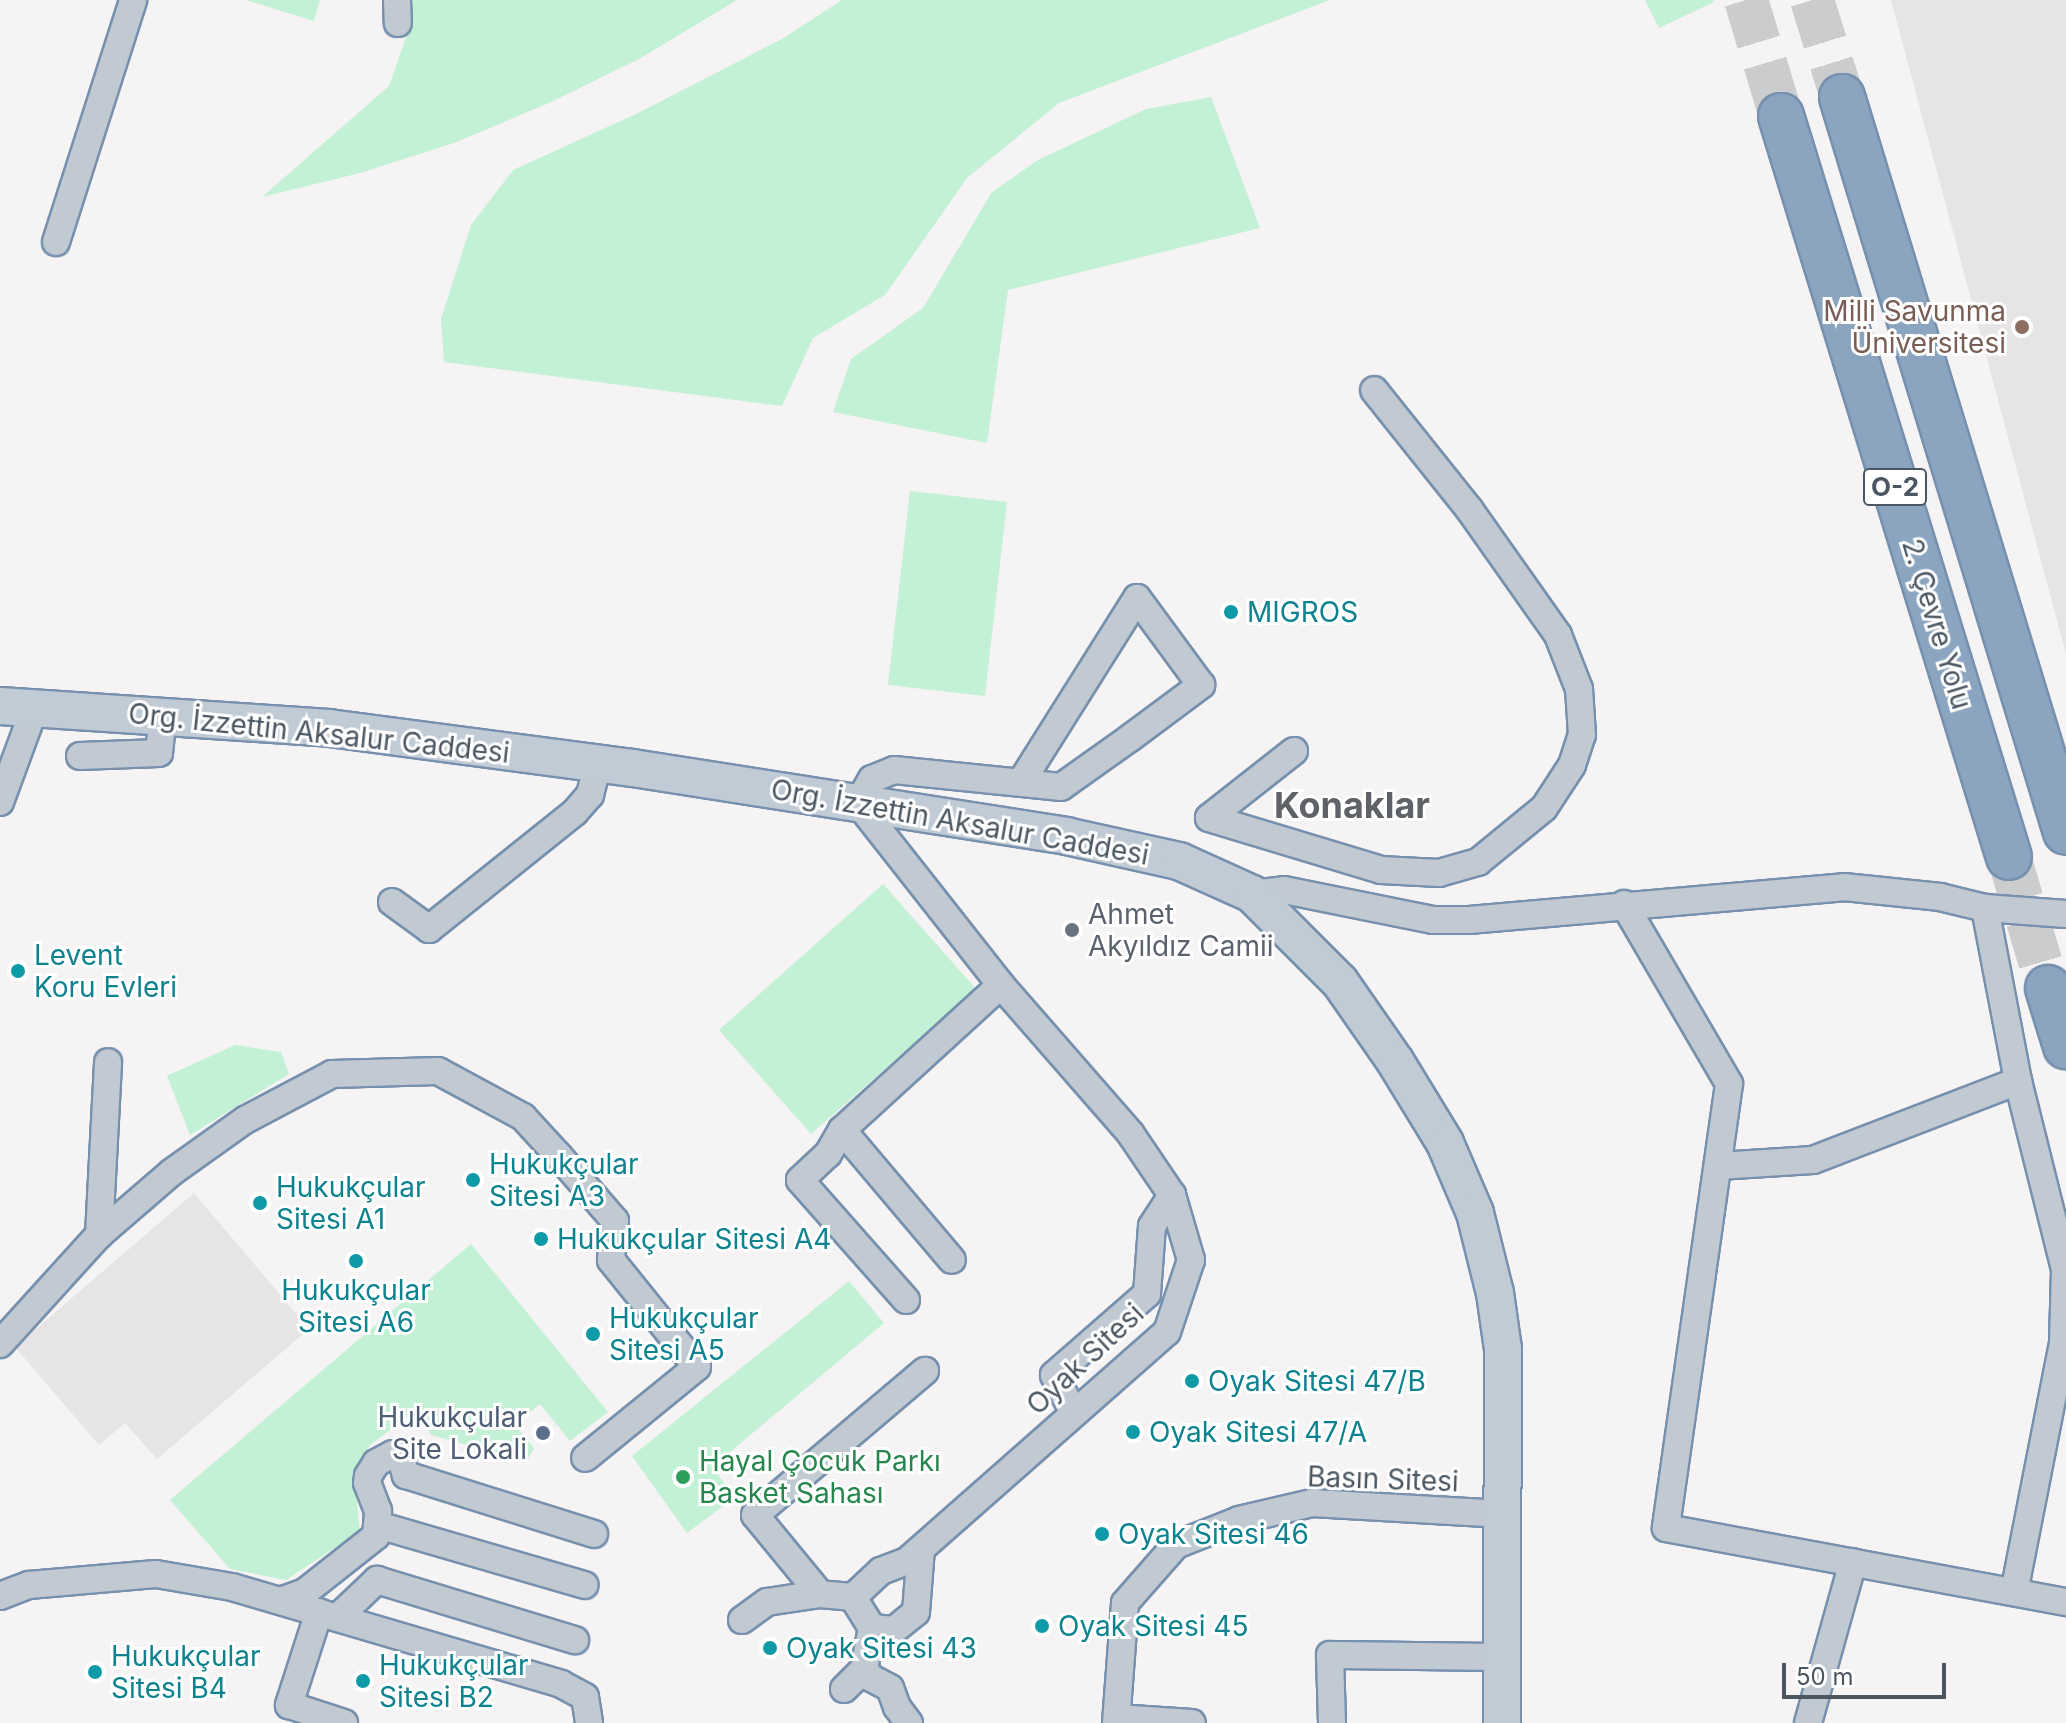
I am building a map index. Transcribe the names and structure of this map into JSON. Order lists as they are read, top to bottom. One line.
{"streets":{"highway":["O-2","2. Çevre Yolu"],"main road":["Org. İzzettin Aksalur Caddesi"],"street":["Oyak Sitesi","Basın Sitesi"]},"crossings":[["Org. İzzettin Aksalur Caddesi","Oyak Sitesi"],["Org. İzzettin Aksalur Caddesi","Basın Sitesi"]],"districts":["Konaklar"],"places":["Milli Savunma Üniversitesi","MIGROS","Ahmet Akyıldız Camii","Levent Koru Evleri","Hukukçular Sitesi A3","Hukukçular Sitesi A1","Hukukçular Sitesi A4","Hukukçular Sitesi A6","Hukukçular Sitesi A5","Oyak Sitesi 47/B","Oyak Sitesi 47/A","Hukukçular Site Lokali","Hayal Çocuk Parkı Basket Sahası","Oyak Sitesi 46","Oyak Sitesi 45","Oyak Sitesi 43","Hukukçular Sitesi B4","Hukukçular Sitesi B2"],"scale_bar":"50 m"}
